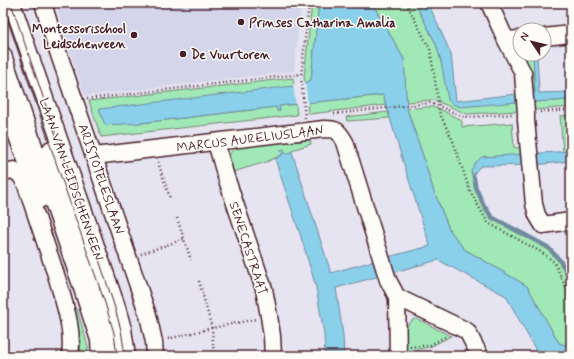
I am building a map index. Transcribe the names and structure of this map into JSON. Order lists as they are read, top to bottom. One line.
{"streets":{"street":["MARCUS AURELIUSLAAN","LAAN VAN LEIDSCHENVEEN","ARISTOTELESLAAN","SENECASTRAAT"]},"crossings":[["MARCUS AURELIUSLAAN","ARISTOTELESLAAN"],["MARCUS AURELIUSLAAN","SENECASTRAAT"]],"places":["Prinses Catharina Amalia","Montessorischool Leidschenveen","De Vuurtoren"],"north":"top left"}
